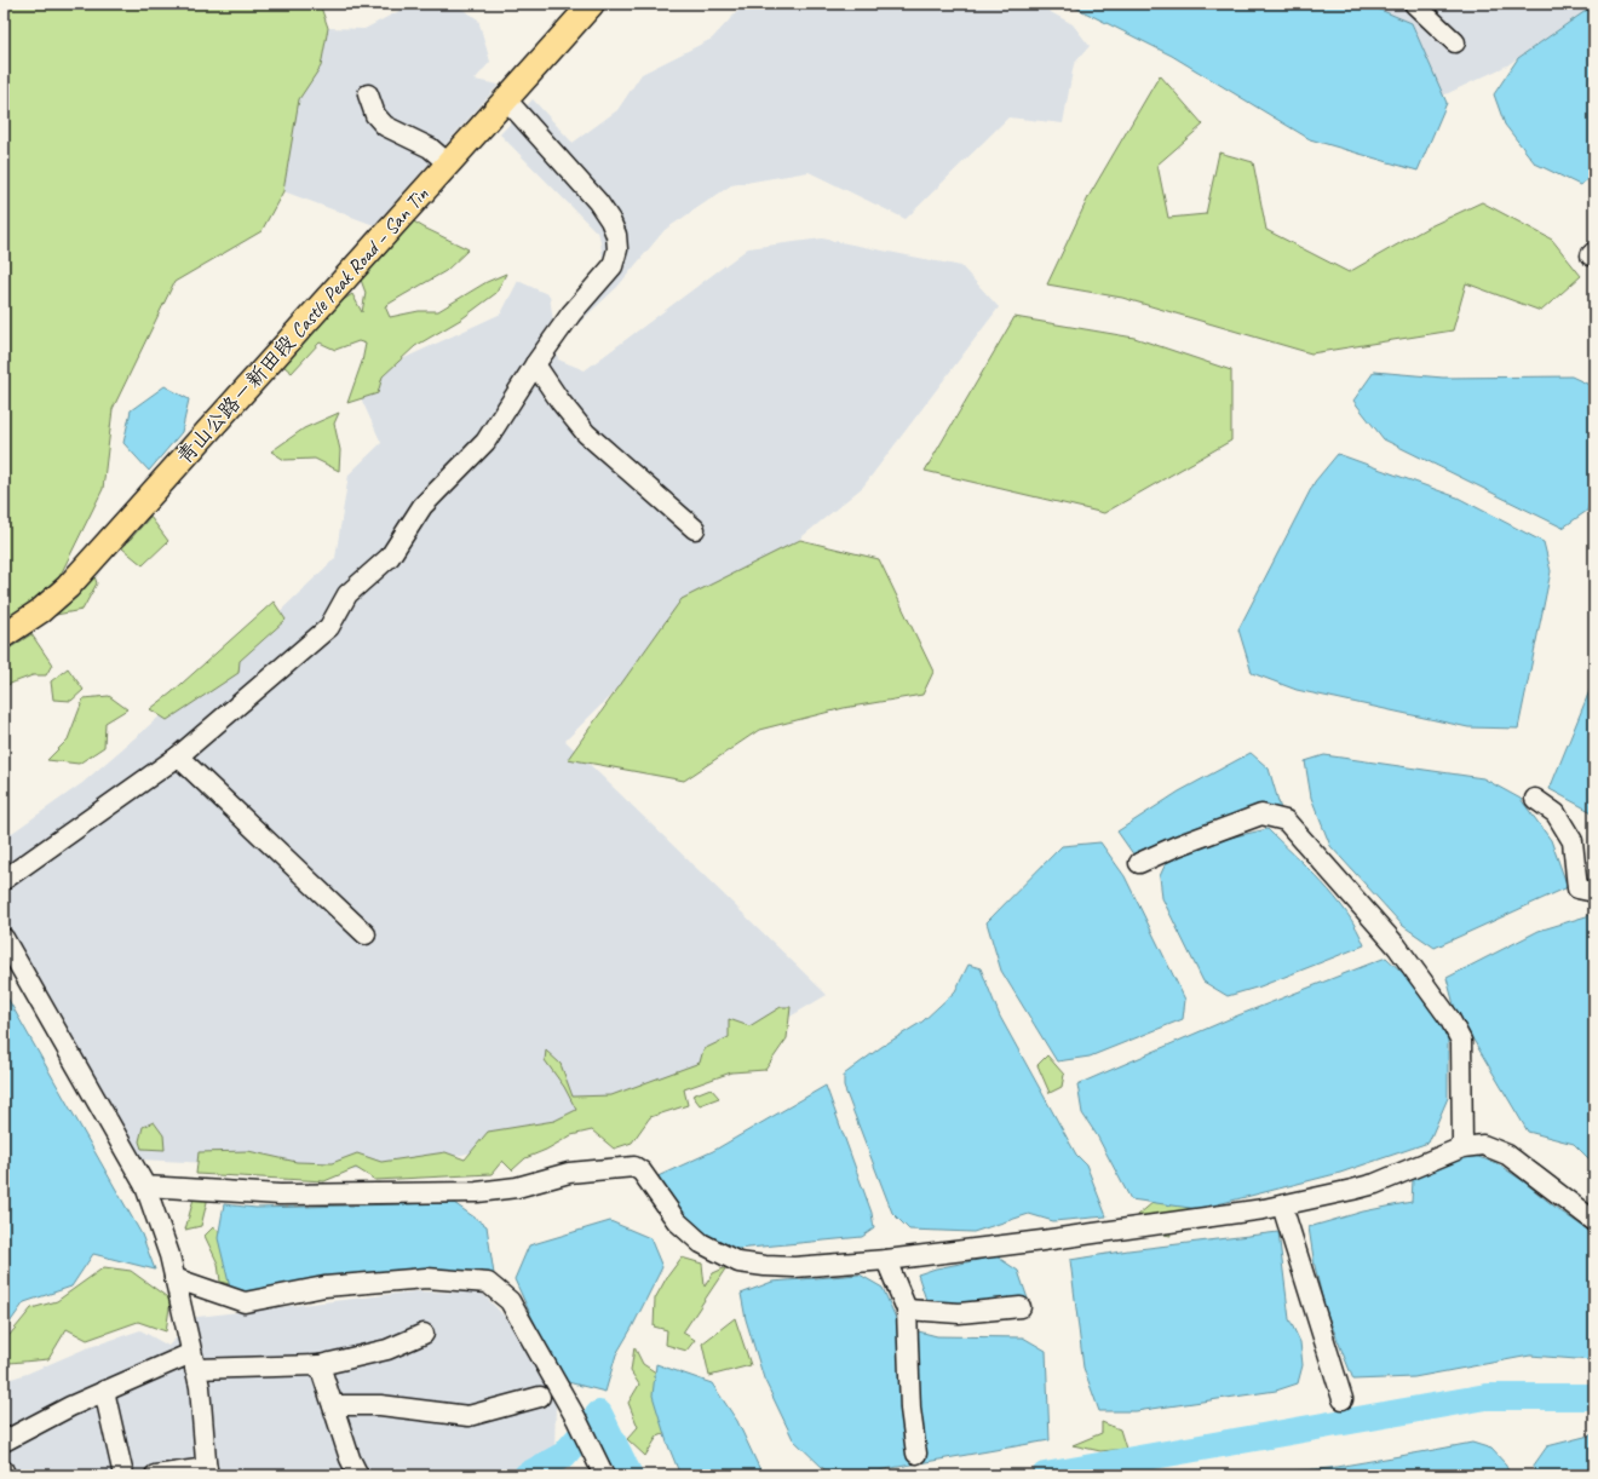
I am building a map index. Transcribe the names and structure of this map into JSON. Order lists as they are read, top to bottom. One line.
{"streets":{"main road":["青山公路－新田段 Castle Peak Road – San Tin"]}}
